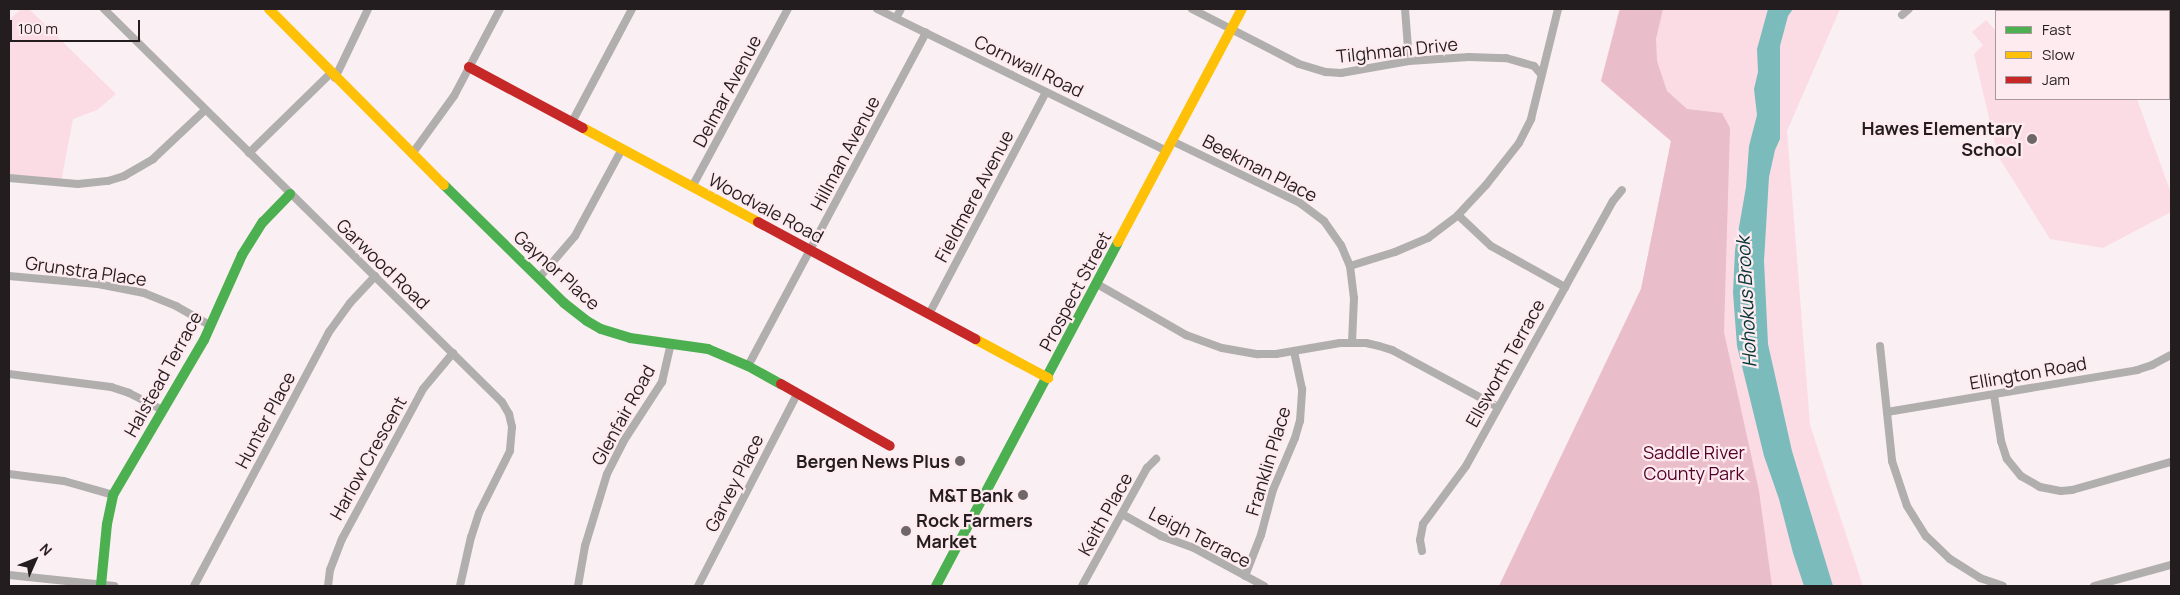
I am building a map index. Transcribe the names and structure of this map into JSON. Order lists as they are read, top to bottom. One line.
{"streets":{"street":["Tilghman Drive","Cornwall Road","Delmar Avenue","Hillman Avenue","Beekman Place","Fieldmere Avenue","Woodvale Road","Garwood Road","Gaynor Place","Grunstra Place","Prospect Street","Ellsworth Terrace","Ellington Road","Halstead Terrace","Glenfair Road","Hunter Place","Harlow Crescent","Franklin Place","Garvey Place","Keith Place","Leigh Terrace"]},"crossings":[["Tilghman Drive","Prospect Street"],["Cornwall Road","Hillman Avenue"],["Cornwall Road","Fieldmere Avenue"],["Cornwall Road","Prospect Street"],["Delmar Avenue","Woodvale Road"],["Hillman Avenue","Woodvale Road"],["Hillman Avenue","Gaynor Place"],["Beekman Place","Prospect Street"],["Fieldmere Avenue","Woodvale Road"],["Woodvale Road","Prospect Street"],["Garwood Road","Halstead Terrace"],["Garwood Road","Hunter Place"],["Garwood Road","Harlow Crescent"],["Gaynor Place","Glenfair Road"],["Gaynor Place","Garvey Place"],["Grunstra Place","Halstead Terrace"],["Franklin Place","Leigh Terrace"],["Keith Place","Leigh Terrace"]],"water":["Hohokus Brook"],"parks":["Saddle River County Park"],"places":["Hawes Elementary School","Bergen News Plus","M&T Bank","Rock Farmers Market"],"legend":["Fast","Slow","Jam"],"scale_bar":"100 m","north":"top right"}
